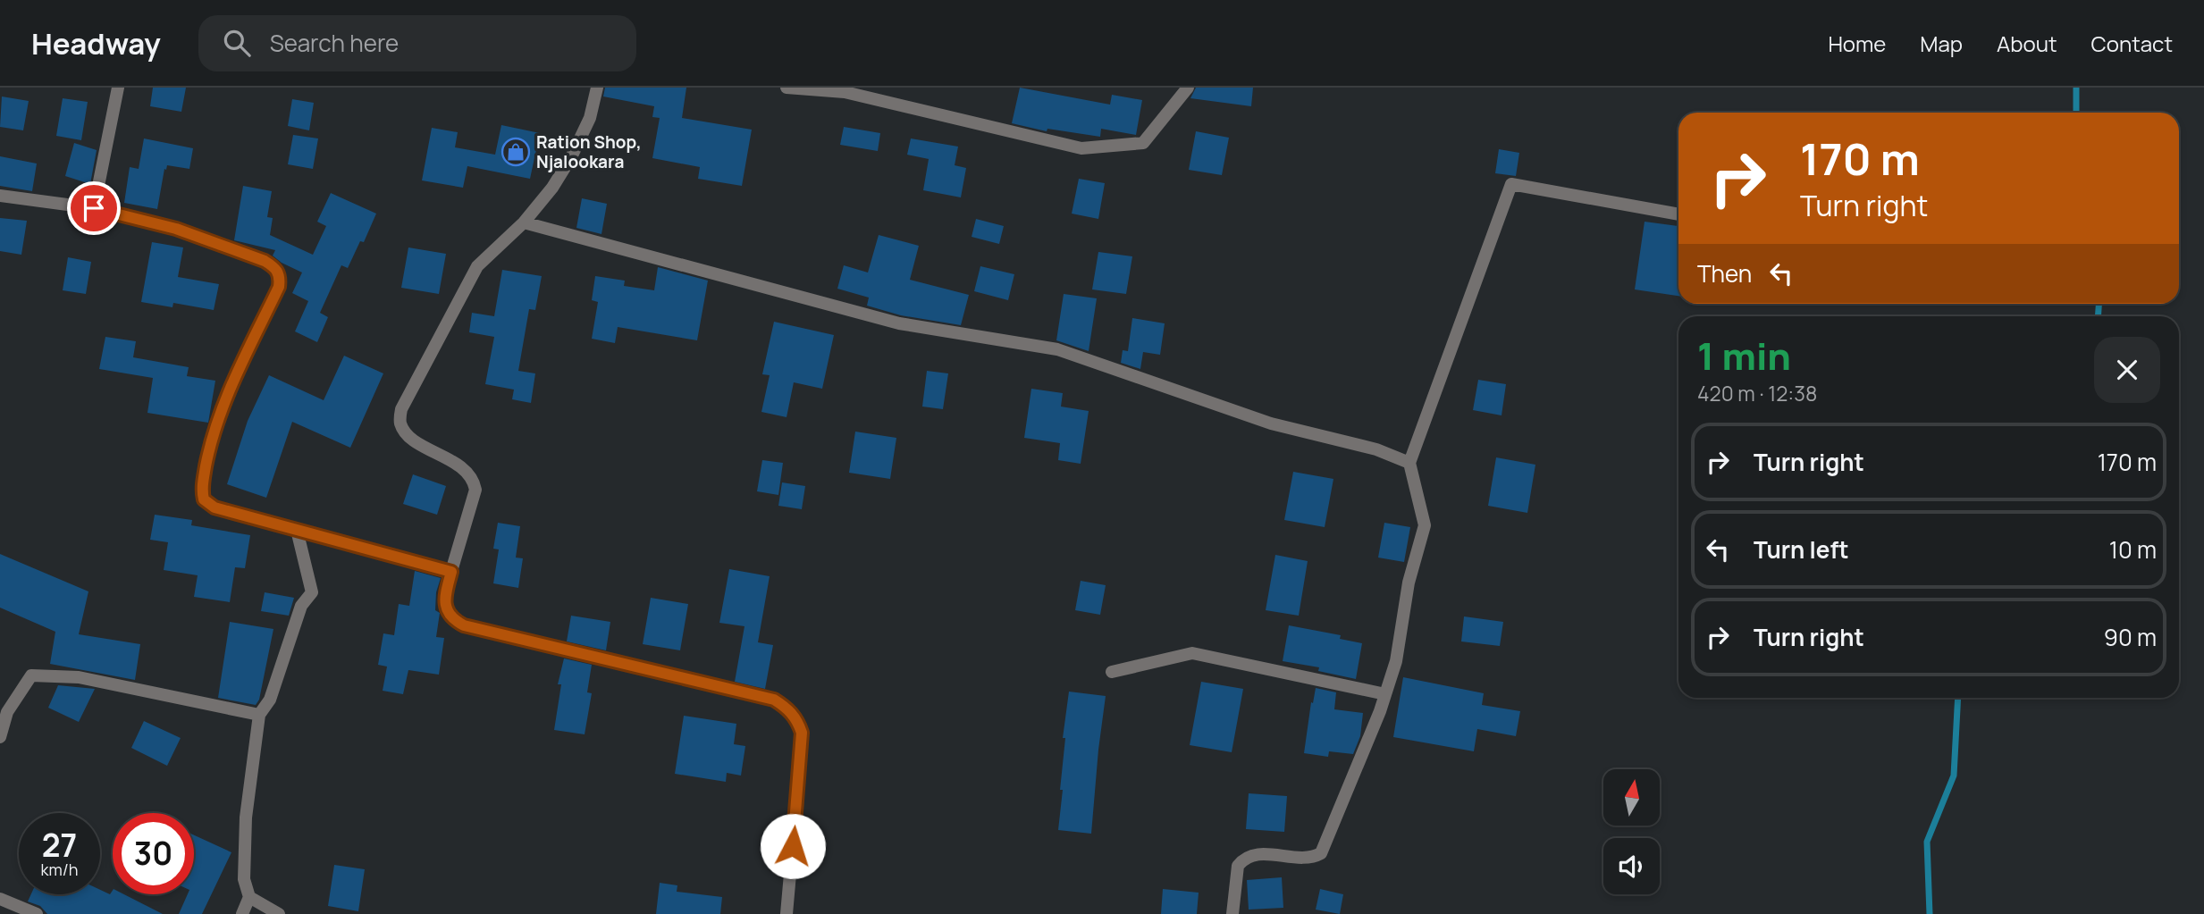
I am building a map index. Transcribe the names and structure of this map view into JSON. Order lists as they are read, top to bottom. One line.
{"places":{"shop":["Ration Shop, Njalookara"]},"north":"top","page":{"header":"Headway","search":"Search here","nav":["Home","Map","About","Contact"],"turn":["170 m","Turn right"],"then":"Then","heading":["1 min","420 m · 12:38"],"list":[{"name":"Turn right","value":"170 m"},{"name":"Turn left","value":"10 m"},{"name":"Turn right","value":"90 m"}],"speed":"27 km/h","limit":"30"}}
